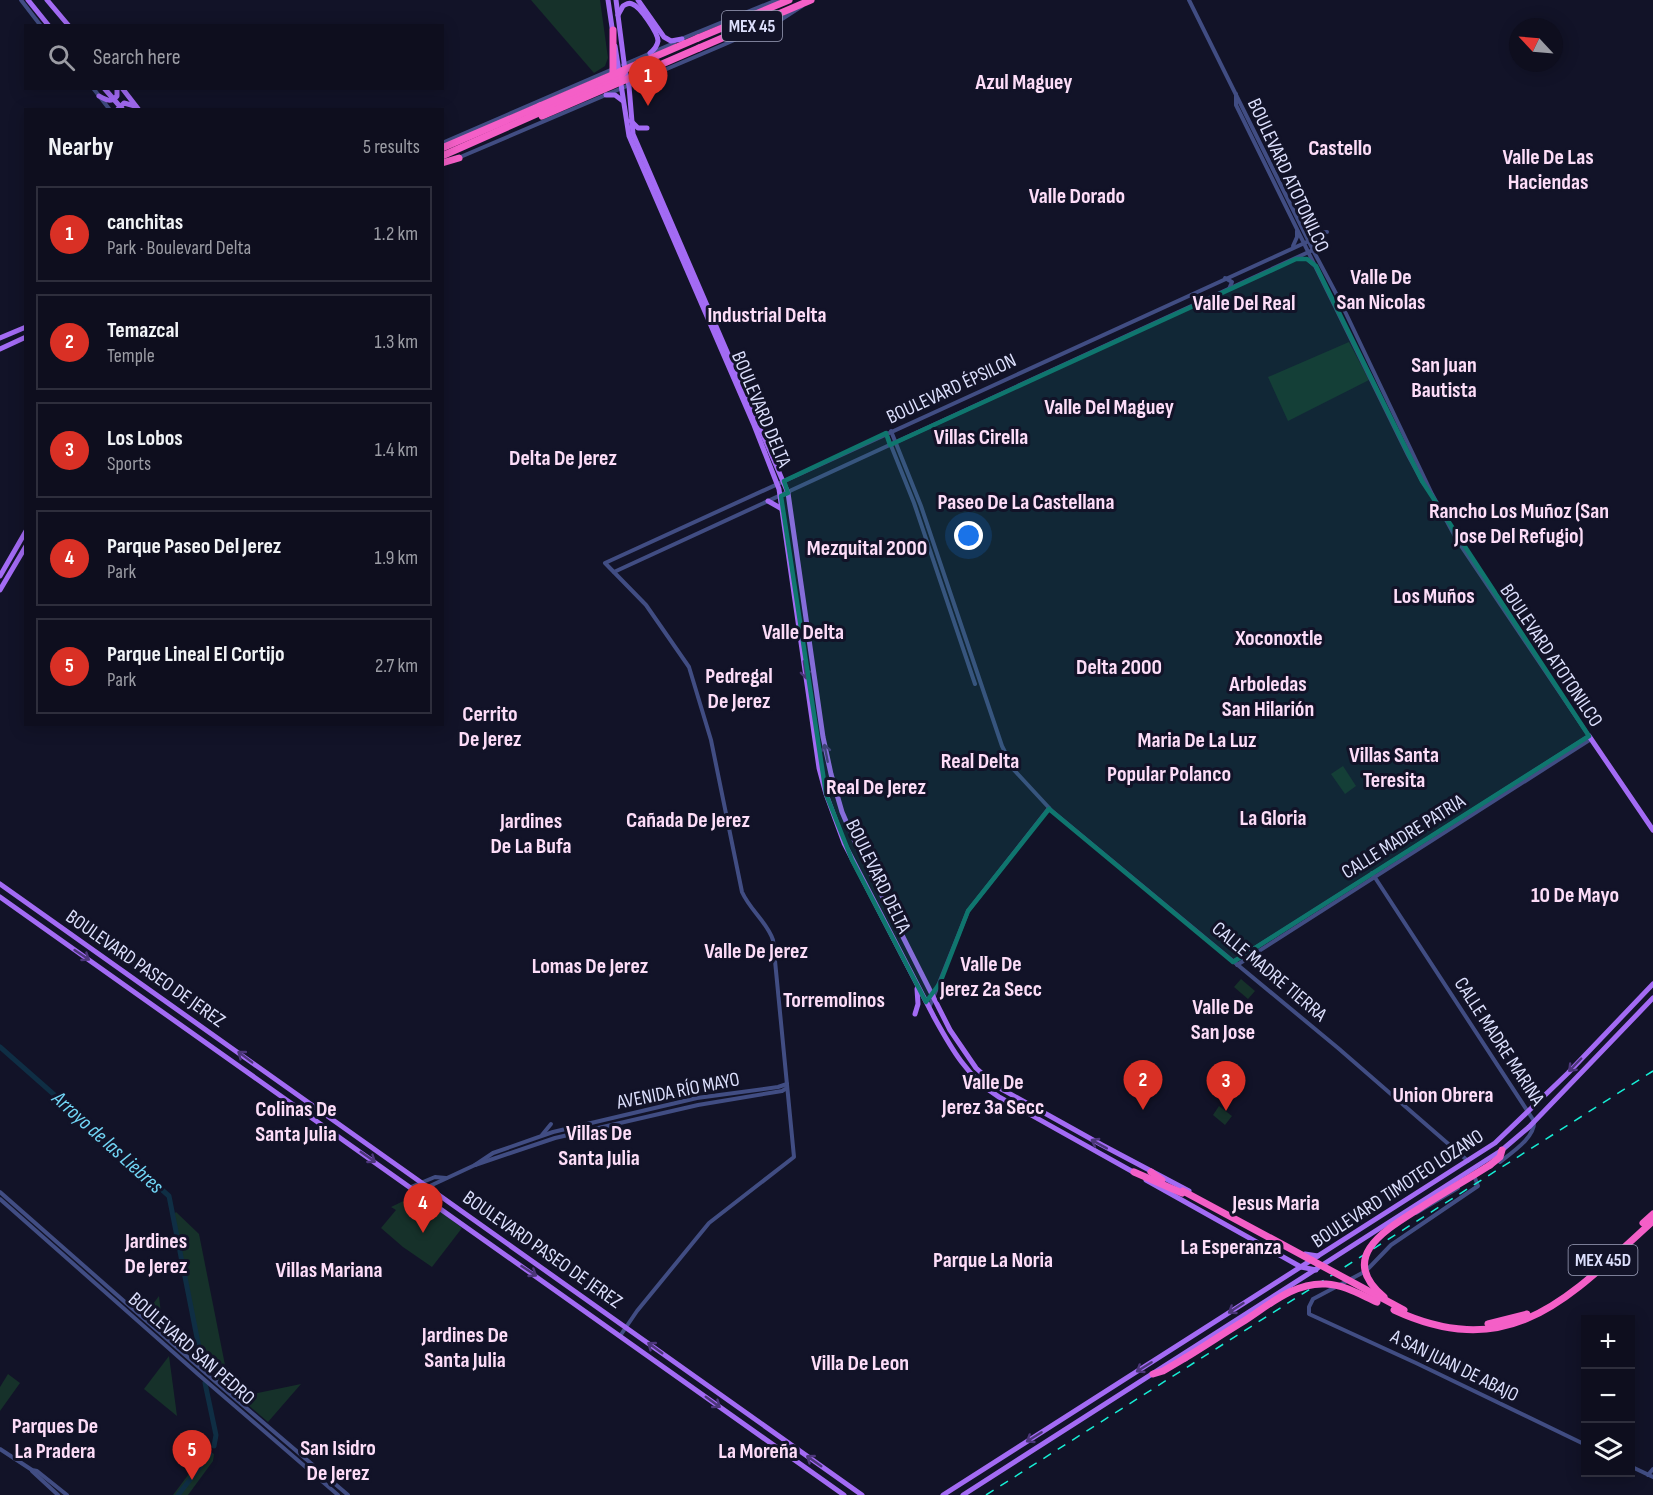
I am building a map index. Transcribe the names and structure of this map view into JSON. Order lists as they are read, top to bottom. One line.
{"streets":{"highway":["MEX 45","MEX 45D"],"main road":["BOULEVARD ATOTONILCO","BOULEVARD DELTA","BOULEVARD PASEO DE JEREZ","BOULEVARD TIMOTEO LOZANO"],"street":["BOULEVARD ÉPSILON","CALLE MADRE PATRIA","CALLE MADRE TIERRA","CALLE MADRE MARINA","AVENIDA RÍO MAYO","BOULEVARD SAN PEDRO","A SAN JUAN DE ABAJO"]},"crossings":[["BOULEVARD ATOTONILCO","BOULEVARD ÉPSILON"],["BOULEVARD ATOTONILCO","CALLE MADRE PATRIA"],["BOULEVARD ÉPSILON","BOULEVARD DELTA"],["BOULEVARD ÉPSILON","CALLE MADRE TIERRA"],["BOULEVARD DELTA","BOULEVARD TIMOTEO LOZANO"],["BOULEVARD DELTA","MEX 45D"],["CALLE MADRE PATRIA","CALLE MADRE TIERRA"],["CALLE MADRE PATRIA","CALLE MADRE MARINA"],["BOULEVARD PASEO DE JEREZ","AVENIDA RÍO MAYO"],["CALLE MADRE TIERRA","BOULEVARD TIMOTEO LOZANO"],["CALLE MADRE MARINA","BOULEVARD TIMOTEO LOZANO"],["CALLE MADRE MARINA","A SAN JUAN DE ABAJO"]],"districts":["Azul Maguey","Castello","Valle De Las Haciendas","Valle Dorado","Valle De San Nicolas","Valle Del Real","Industrial Delta","San Juan Bautista","Valle Del Maguey","Villas Cirella","Delta De Jerez","Paseo De La Castellana","Rancho Los Muñoz (San Jose Del Refugio)","Mezquital 2000","Los Muños","Valle Delta","Xoconoxtle","Delta 2000","Pedregal De Jerez","Arboledas San Hilarión","Cerrito De Jerez","Maria De La Luz","Villas Santa Teresita","Real Delta","Popular Polanco","Real De Jerez","La Gloria","Cañada De Jerez","Jardines De La Bufa","10 De Mayo","Valle De Jerez","Valle De Jerez 2a Secc","Lomas De Jerez","Torremolinos","Valle De San Jose","Valle De Jerez 3a Secc","Union Obrera","Colinas De Santa Julia","Villas De Santa Julia","Jesus Maria","Jardines De Jerez","La Esperanza","Parque La Noria","Villas Mariana","Jardines De Santa Julia","Villa De Leon","Parques De La Pradera","San Isidro De Jerez","La Moreña"],"water":["Arroyo de las Liebres"],"north":"top left","page":{"search":"Search here","pins":["1","2","3","4","5"],"heading":["Nearby","5 results"],"list":[{"mark":"1","name":"canchitas","note":"Park · Boulevard Delta","value":"1.2 km"},{"mark":"2","name":"Temazcal","note":"Temple","value":"1.3 km"},{"mark":"3","name":"Los Lobos","note":"Sports","value":"1.4 km"},{"mark":"4","name":"Parque Paseo Del Jerez","note":"Park","value":"1.9 km"},{"mark":"5","name":"Parque Lineal El Cortijo","note":"Park","value":"2.7 km"}],"map_buttons":["+","−"]}}
